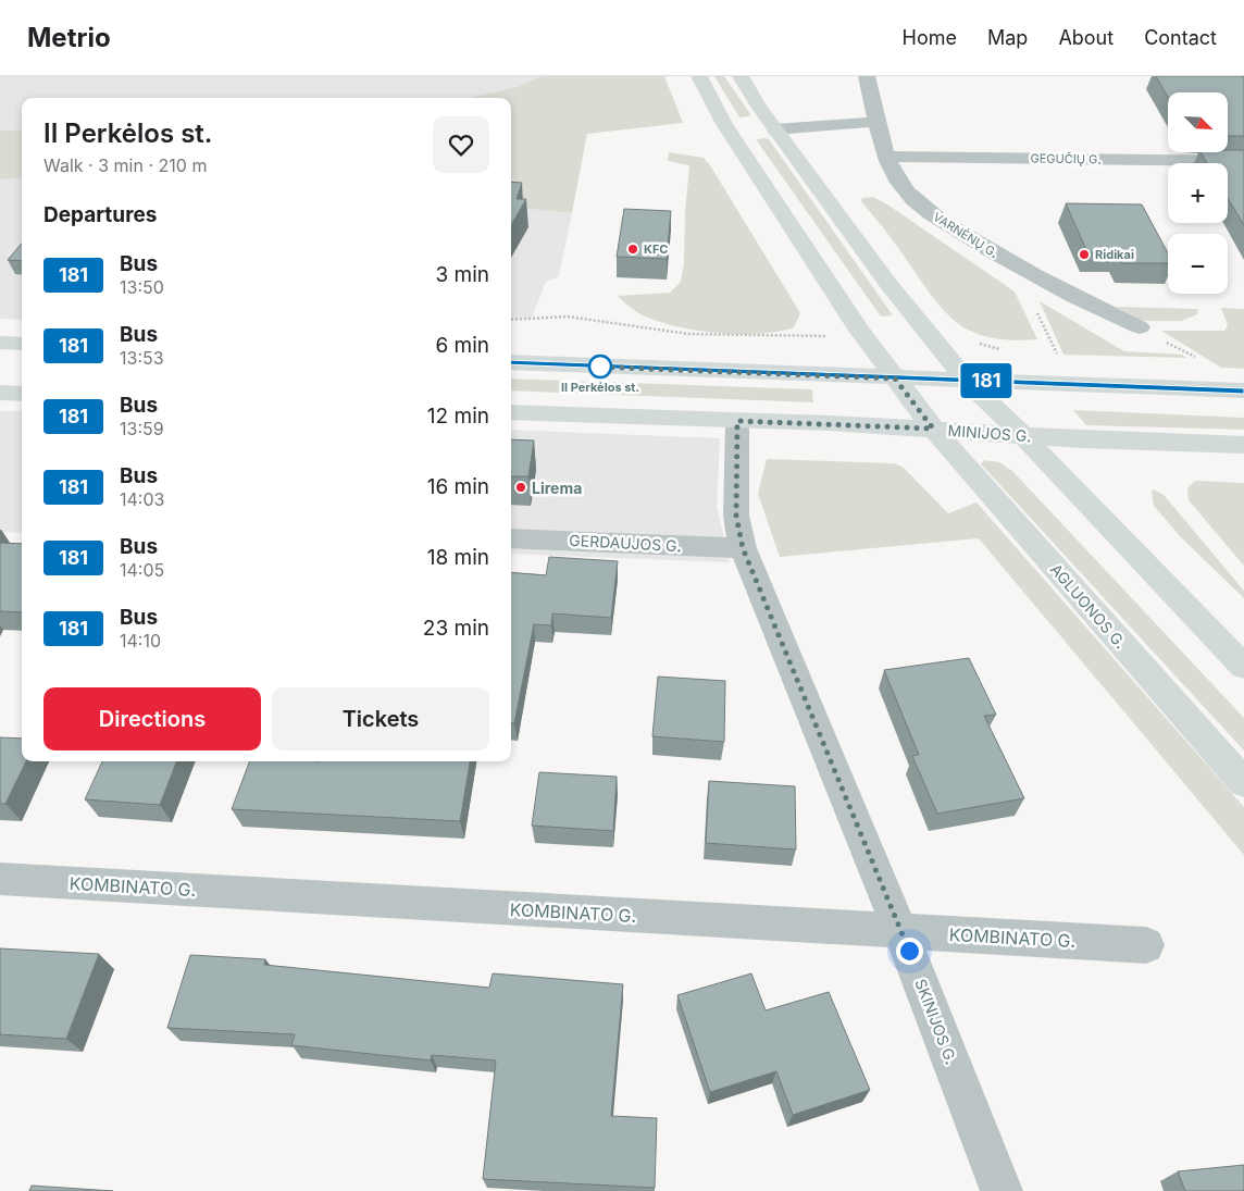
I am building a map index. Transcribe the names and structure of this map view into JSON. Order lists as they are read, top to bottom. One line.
{"streets":{"main road":["MINIJOS G.","AGLUONOS G."],"street":["GEGUČIŲ G.","VARNĖNŲ G.","GERDAUJOS G.","KOMBINATO G.","SKINIJOS G."]},"crossings":[["GEGUČIŲ G.","VARNĖNŲ G."],["MINIJOS G.","AGLUONOS G."],["MINIJOS G.","SKINIJOS G."],["GERDAUJOS G.","SKINIJOS G."],["KOMBINATO G.","SKINIJOS G."]],"places":["KFC","Ridikai","II Perkėlos st.","Lirema"],"lines":["bus line 181"],"north":"bottom right","page":{"header":"Metrio","nav":["Home","Map","About","Contact"],"on_map":"181","map_buttons":["+","−"],"heading":[["II Perkėlos st.","Walk · 3 min · 210 m"],"Departures"],"list":[{"mark":"181","name":"Bus","note":"13:50","value":"3 min"},{"mark":"181","name":"Bus","note":"13:53","value":"6 min"},{"mark":"181","name":"Bus","note":"13:59","value":"12 min"},{"mark":"181","name":"Bus","note":"14:03","value":"16 min"},{"mark":"181","name":"Bus","note":"14:05","value":"18 min"},{"mark":"181","name":"Bus","note":"14:10","value":"23 min"}],"buttons":["Directions","Tickets"]}}
